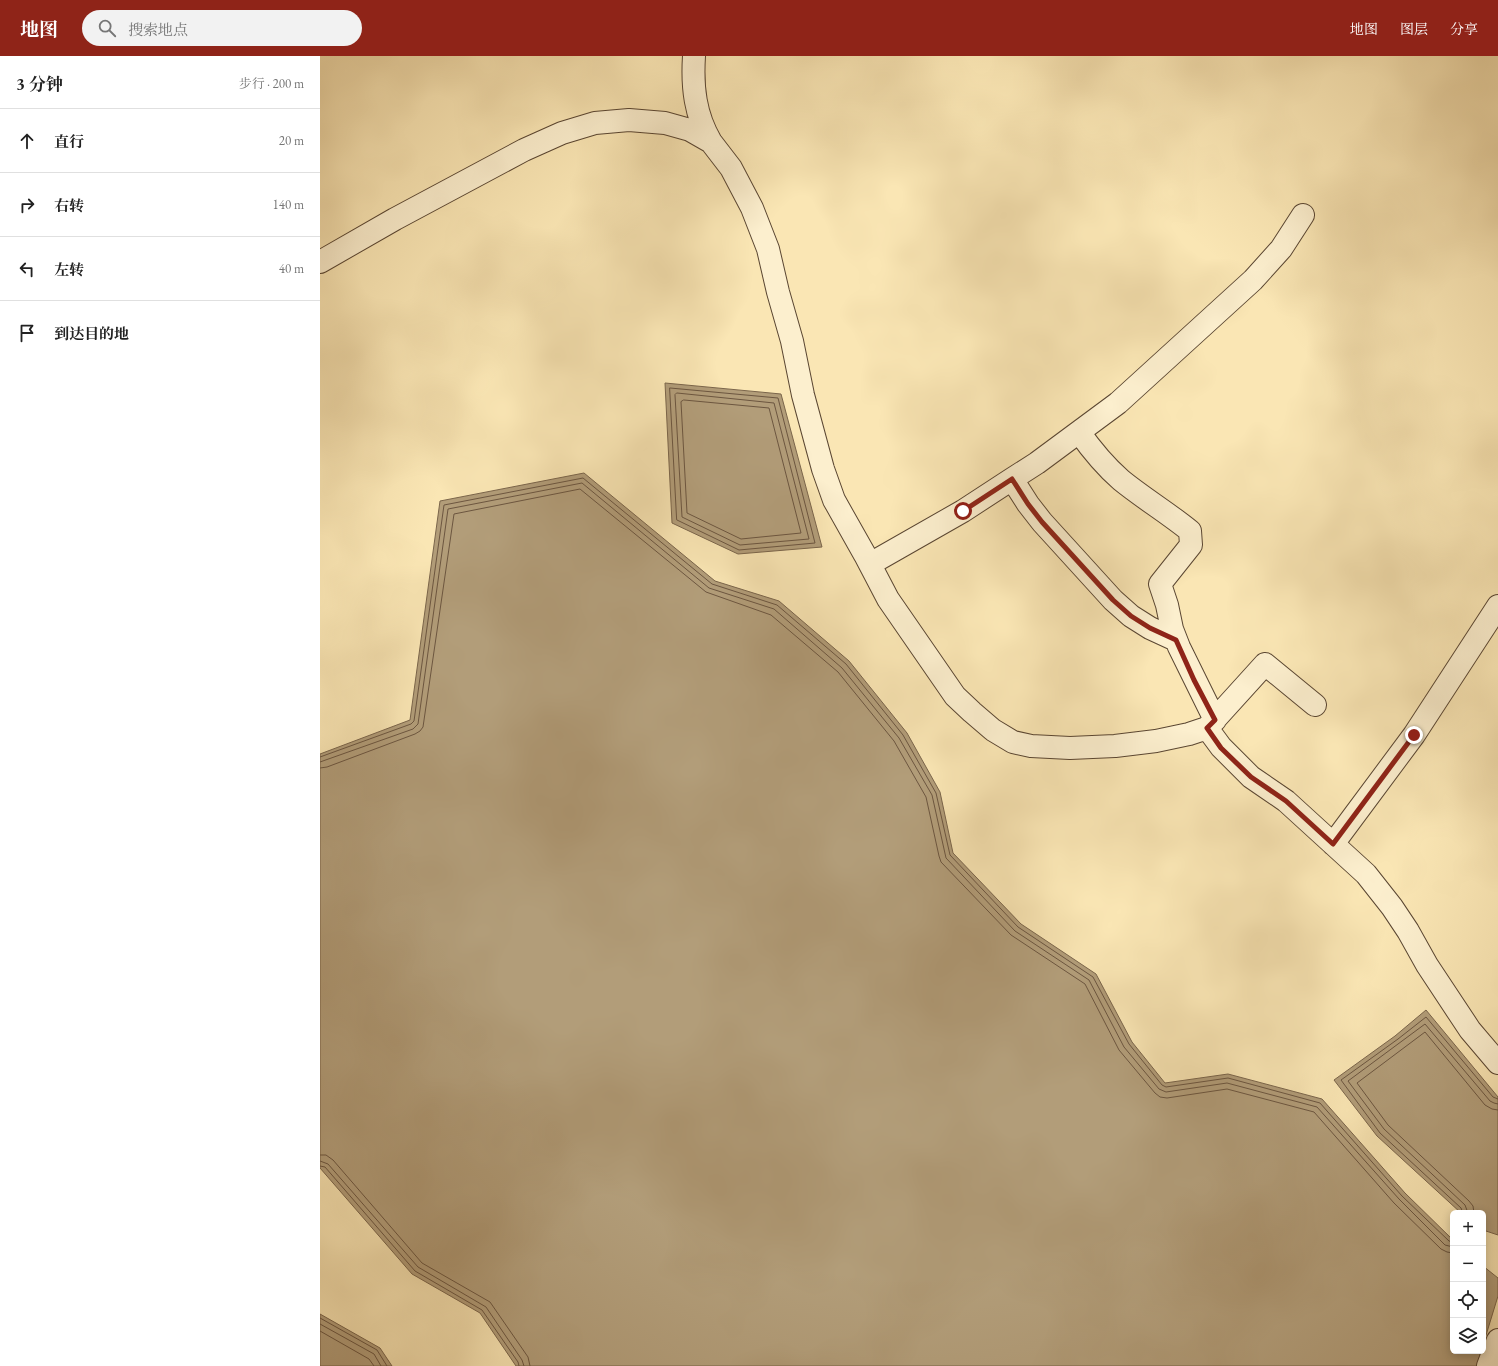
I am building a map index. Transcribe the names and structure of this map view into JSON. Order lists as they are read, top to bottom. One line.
{"page":{"header":"地图","search":"搜索地点","nav":["地图","图层","分享"],"heading":["3 分钟","步行 · 200 m"],"list":[["直行","20 m"],["右转","140 m"],["左转","40 m"],"到达目的地"],"map_buttons":["+","−"]}}
